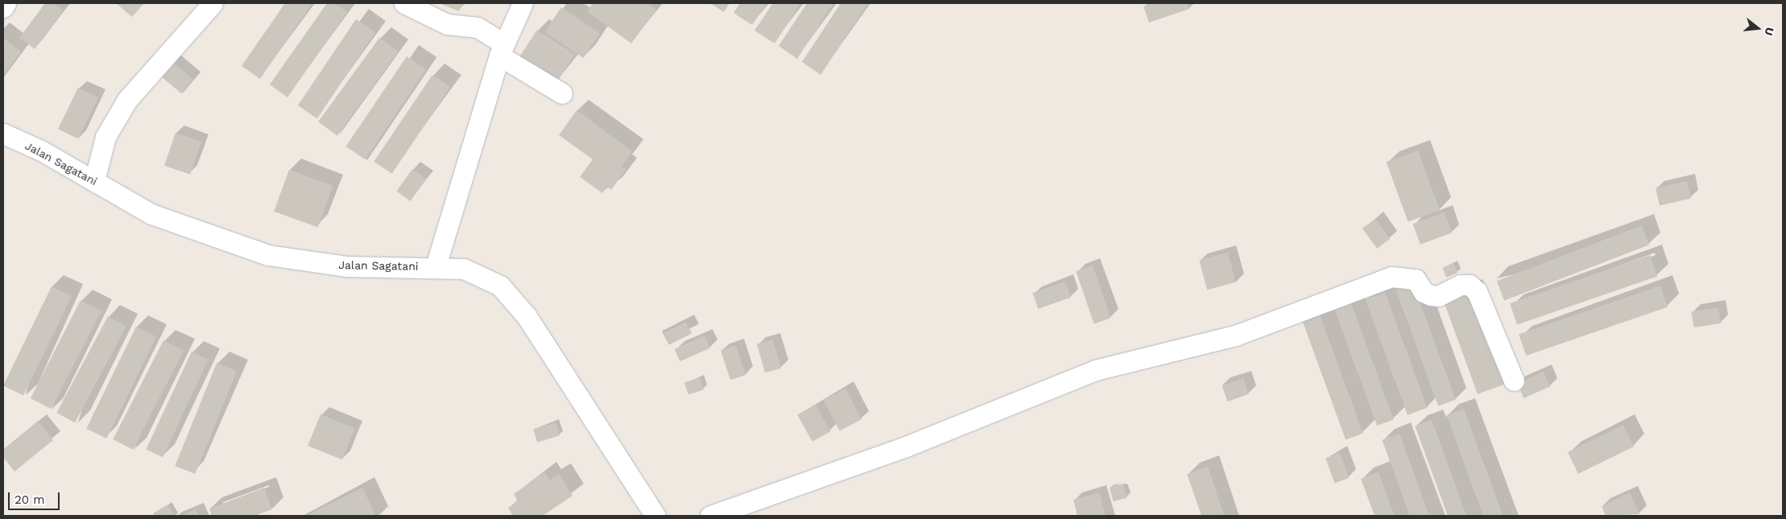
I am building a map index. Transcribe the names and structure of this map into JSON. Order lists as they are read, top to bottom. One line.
{"streets":{"street":["Jalan Sagatani"]},"scale_bar":"20 m","north":"right"}
